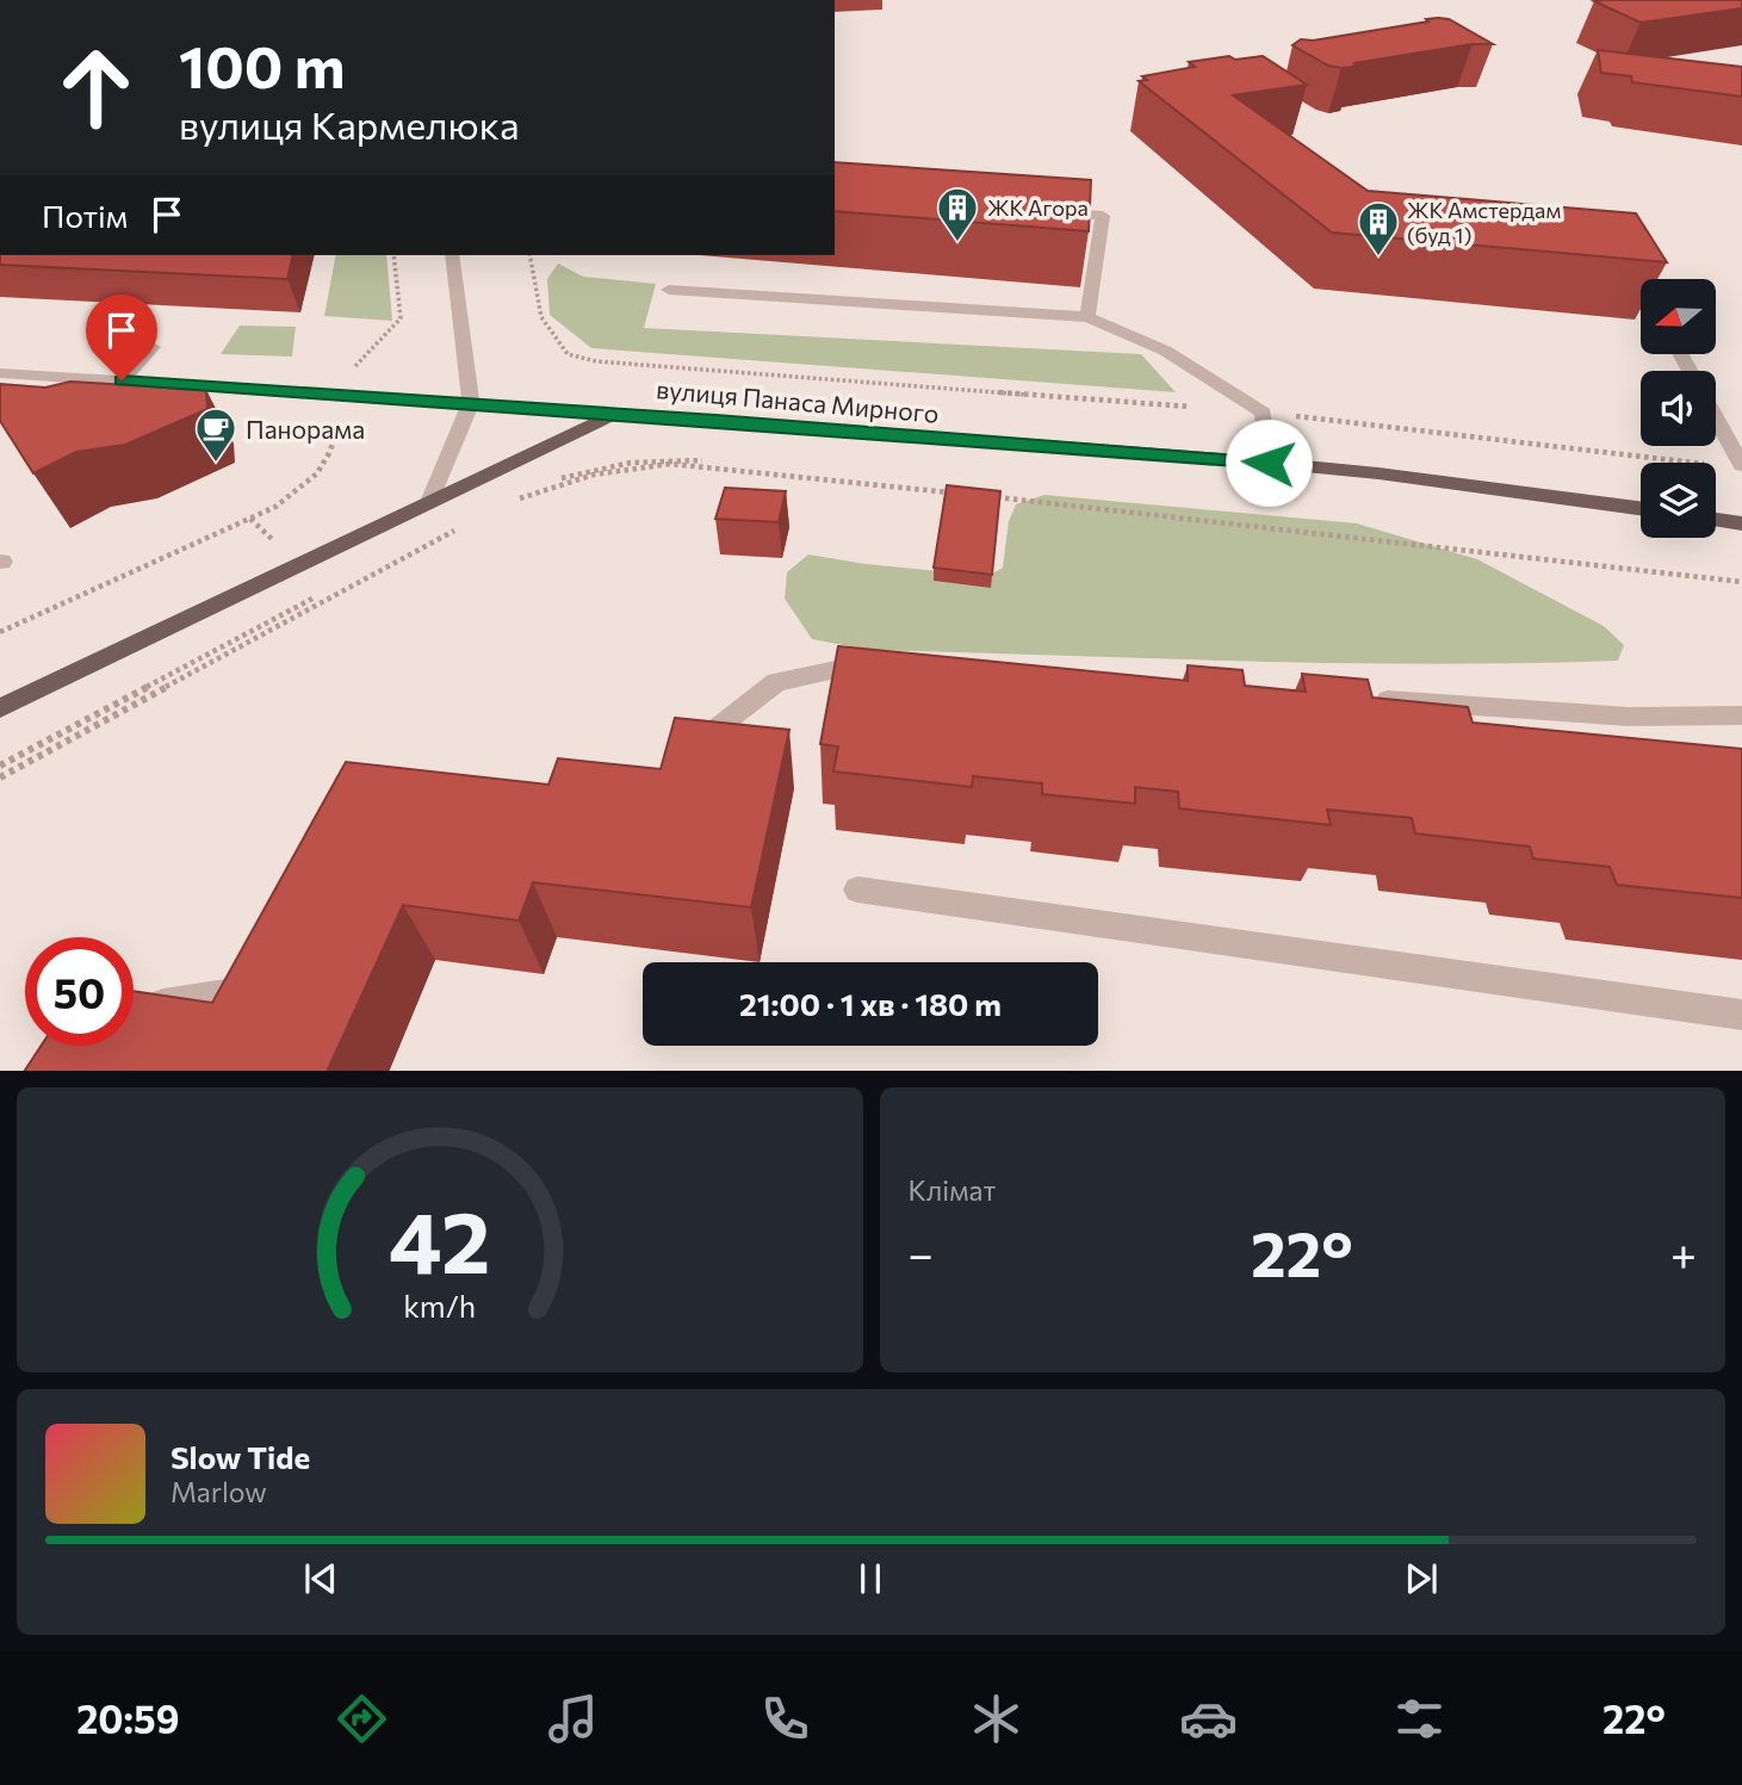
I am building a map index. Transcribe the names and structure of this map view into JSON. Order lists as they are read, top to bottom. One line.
{"streets":{"main road":["вулиця Панаса Мирного"]},"places":{"building":["ЖК Агора","ЖК Амстердам (буд 1)"],"cafe":["Панорама"]},"north":"left","page":{"turn":["100 m","вулиця Кармелюка"],"then":"Потім","limit":"50","trip":"21:00 · 1 хв · 180 m","tile":"Клімат","heat":["−","22°","+"],"song":["Slow Tide","Marlow"],"tabs":["20:59","22°"],"gauge":["42","km/h"]}}
